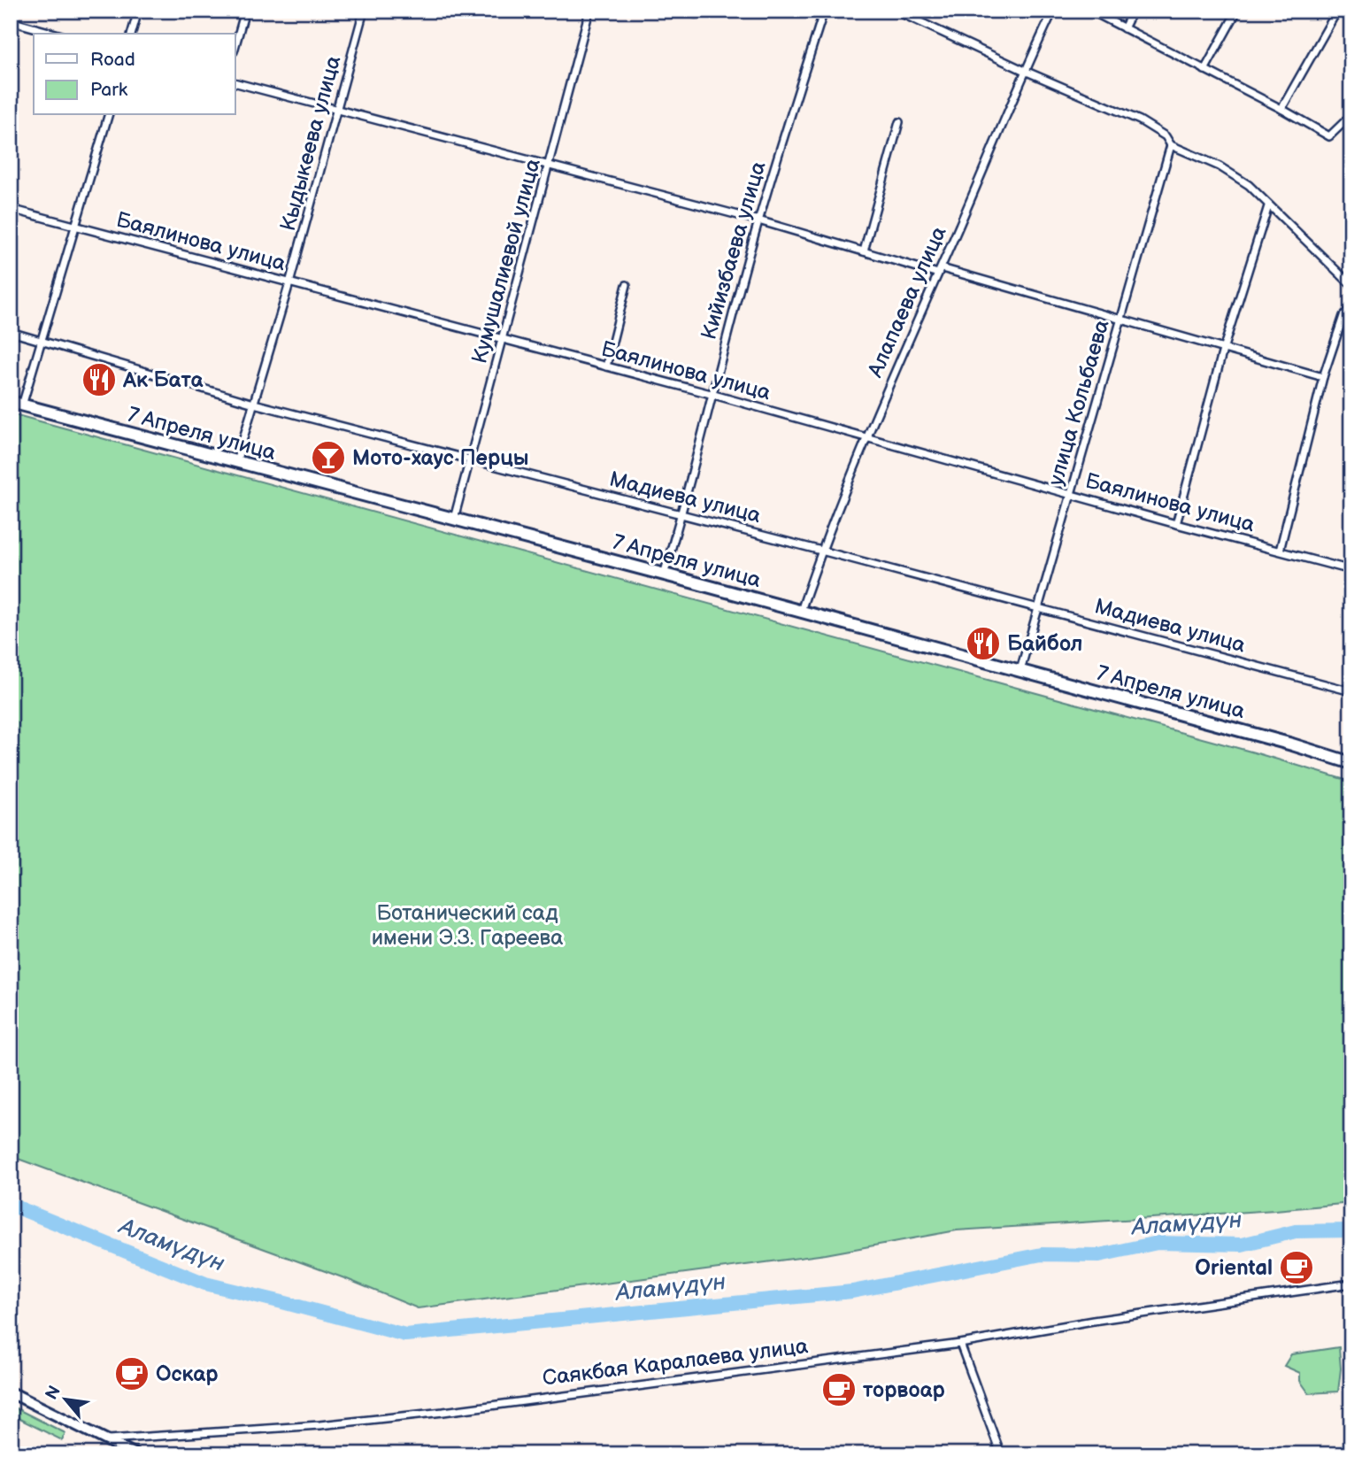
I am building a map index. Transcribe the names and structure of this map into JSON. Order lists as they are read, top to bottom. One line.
{"streets":{"main road":["7 Апреля улица","Саякбая Каралаева улица"],"street":["Кыдыкеева улица","Баялинова улица","Кийизбаева улица","Кумушалиевой улица","Алапаева улица","улица Кольбаева","Мадиева улица"]},"crossings":[["Кыдыкеева улица","Баялинова улица"],["Кыдыкеева улица","7 Апреля улица"],["Кыдыкеева улица","Мадиева улица"],["Баялинова улица","Кийизбаева улица"],["Баялинова улица","Кумушалиевой улица"],["Баялинова улица","Алапаева улица"],["Баялинова улица","улица Кольбаева"],["Кийизбаева улица","7 Апреля улица"],["Кийизбаева улица","Мадиева улица"],["Кумушалиевой улица","7 Апреля улица"],["Кумушалиевой улица","Мадиева улица"],["Алапаева улица","7 Апреля улица"],["Алапаева улица","Мадиева улица"],["улица Кольбаева","7 Апреля улица"],["улица Кольбаева","Мадиева улица"]],"water":["Аламүдүн"],"parks":["Ботанический сад имени Э.З. Гареева"],"places":{"restaurant":["Ак Бата","Байбол"],"bar":["Мото-хаус Перцы"],"cafe":["Oriental","Оскар","торвоар"]},"legend":["Road","Park"],"north":"top left"}
